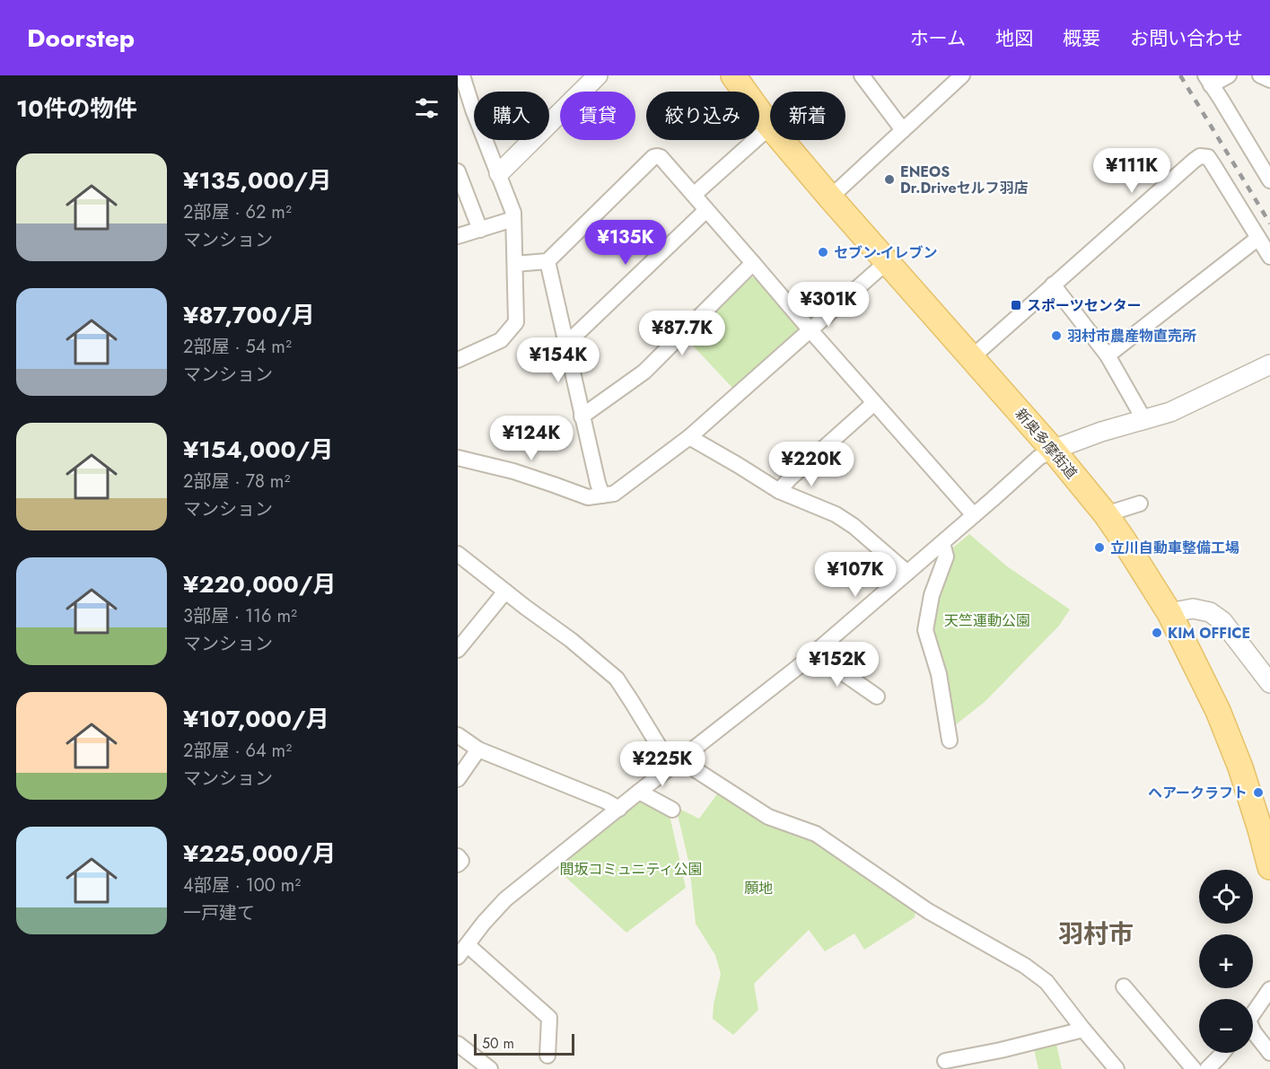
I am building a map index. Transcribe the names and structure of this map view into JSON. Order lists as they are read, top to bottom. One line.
{"streets":{"main road":["新奥多摩街道"]},"districts":["羽村市"],"parks":["天竺運動公園","間坂コミュニティ公園","願地"],"places":{"other":["ENEOS Dr.Driveセルフ羽店","セブン-イレブン","羽村市農産物直売所","立川自動車整備工場","KIM OFFICE","ヘアークラフト"],"transit":["スポーツセンター"]},"scale_bar":"50 m","page":{"header":"Doorstep","nav":["ホーム","地図","概要","お問い合わせ"],"heading":"10件の物件","chip":["購入","賃貸","絞り込み","新着"],"list":[{"name":"¥135,000/月","note":"2部屋 · 62 m² · マンション"},{"name":"¥87,700/月","note":"2部屋 · 54 m² · マンション"},{"name":"¥154,000/月","note":"2部屋 · 78 m² · マンション"},{"name":"¥220,000/月","note":"3部屋 · 116 m² · マンション"},{"name":"¥107,000/月","note":"2部屋 · 64 m² · マンション"},{"name":"¥225,000/月","note":"4部屋 · 100 m² · 一戸建て"}],"price":["¥111K","¥135K","¥301K","¥87.7K","¥154K","¥124K","¥220K","¥107K","¥152K","¥225K"],"map_buttons":["+","−"],"scale":"50 m"}}
